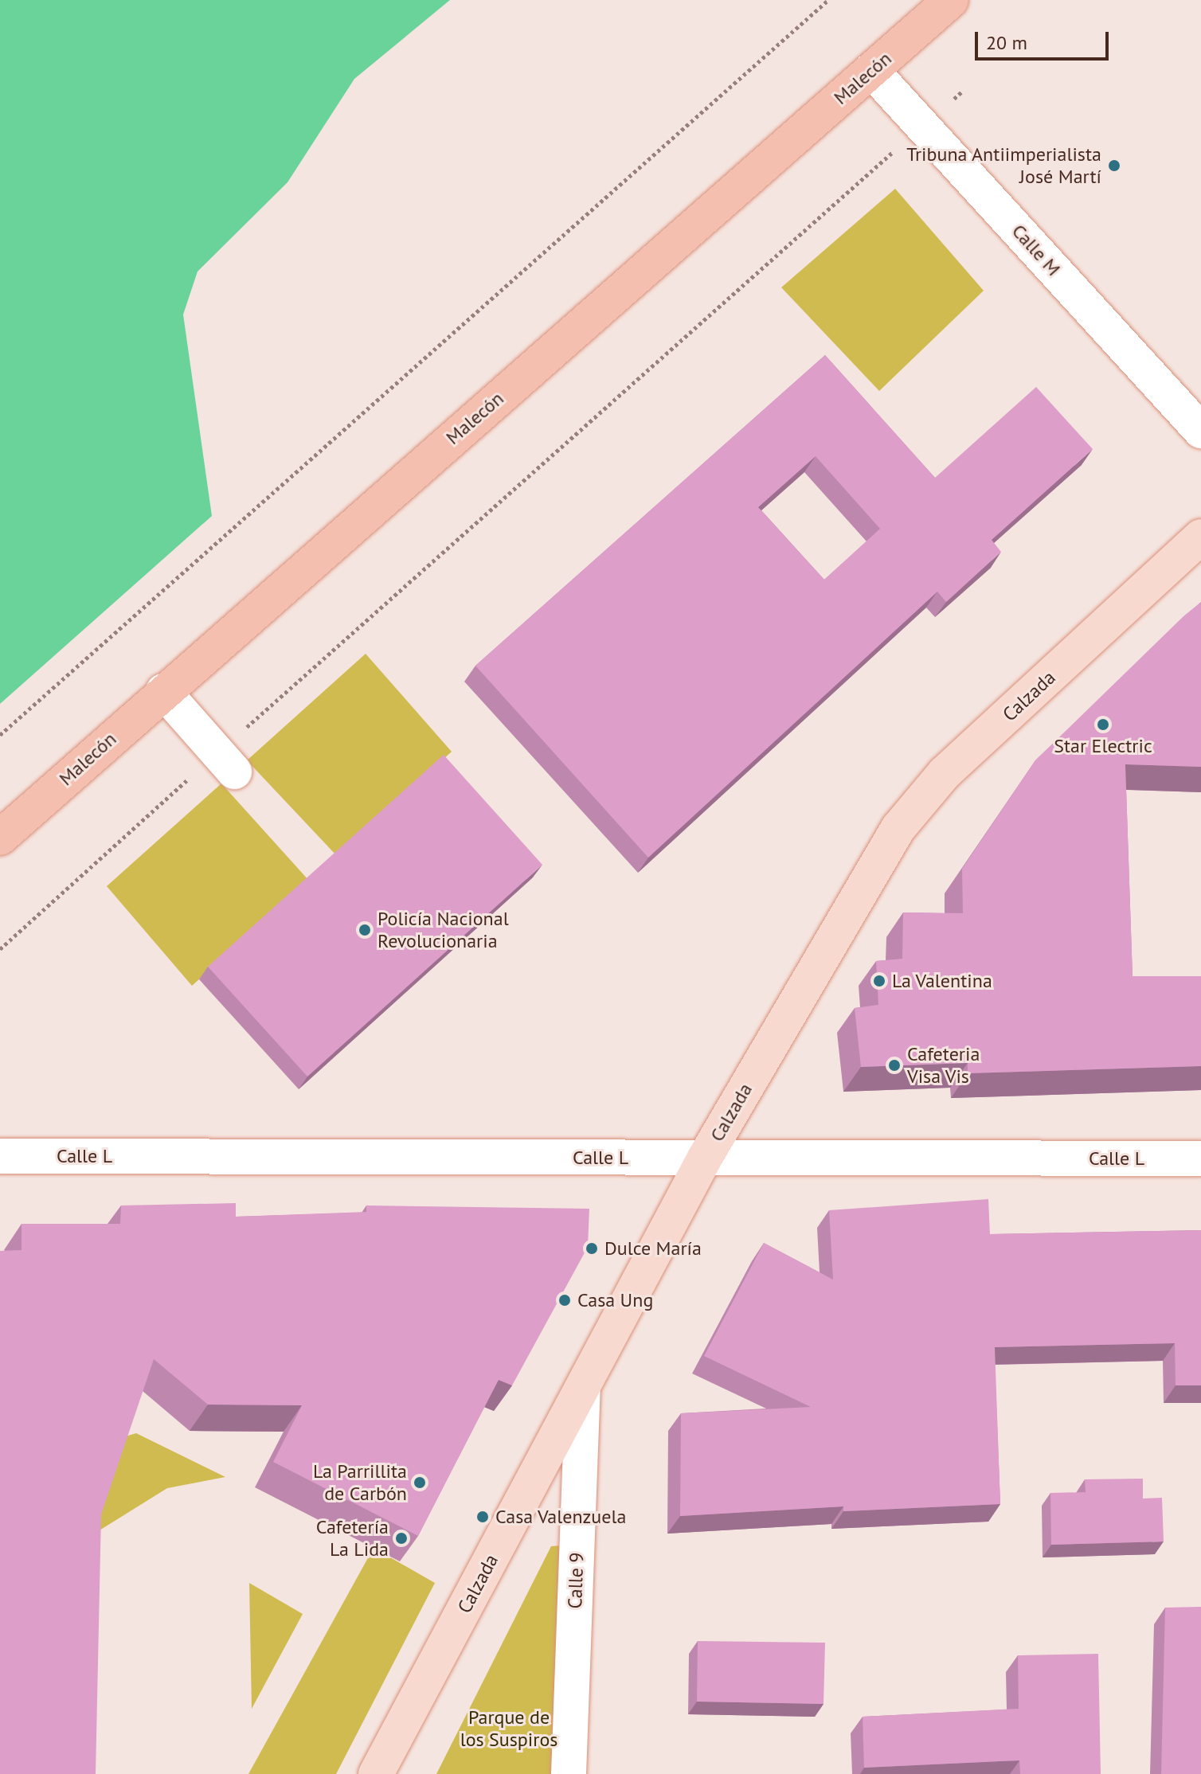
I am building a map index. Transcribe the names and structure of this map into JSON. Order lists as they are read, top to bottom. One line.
{"streets":{"highway":["Malecón"],"main road":["Calzada"],"street":["Calle M","Calle L","Calle 9"]},"crossings":[["Malecón","Calle M"],["Calzada","Calle L"],["Calzada","Calle 9"]],"parks":["Parque de los Suspiros"],"places":["Tribuna Antiimperialista José Martí","Star Electric","Policía Nacional Revolucionaria","La Valentina","Cafeteria Visa Vis","Dulce María","Casa Ung","La Parrillita de Carbón","Casa Valenzuela","Cafetería La Lida"],"scale_bar":"20 m"}
